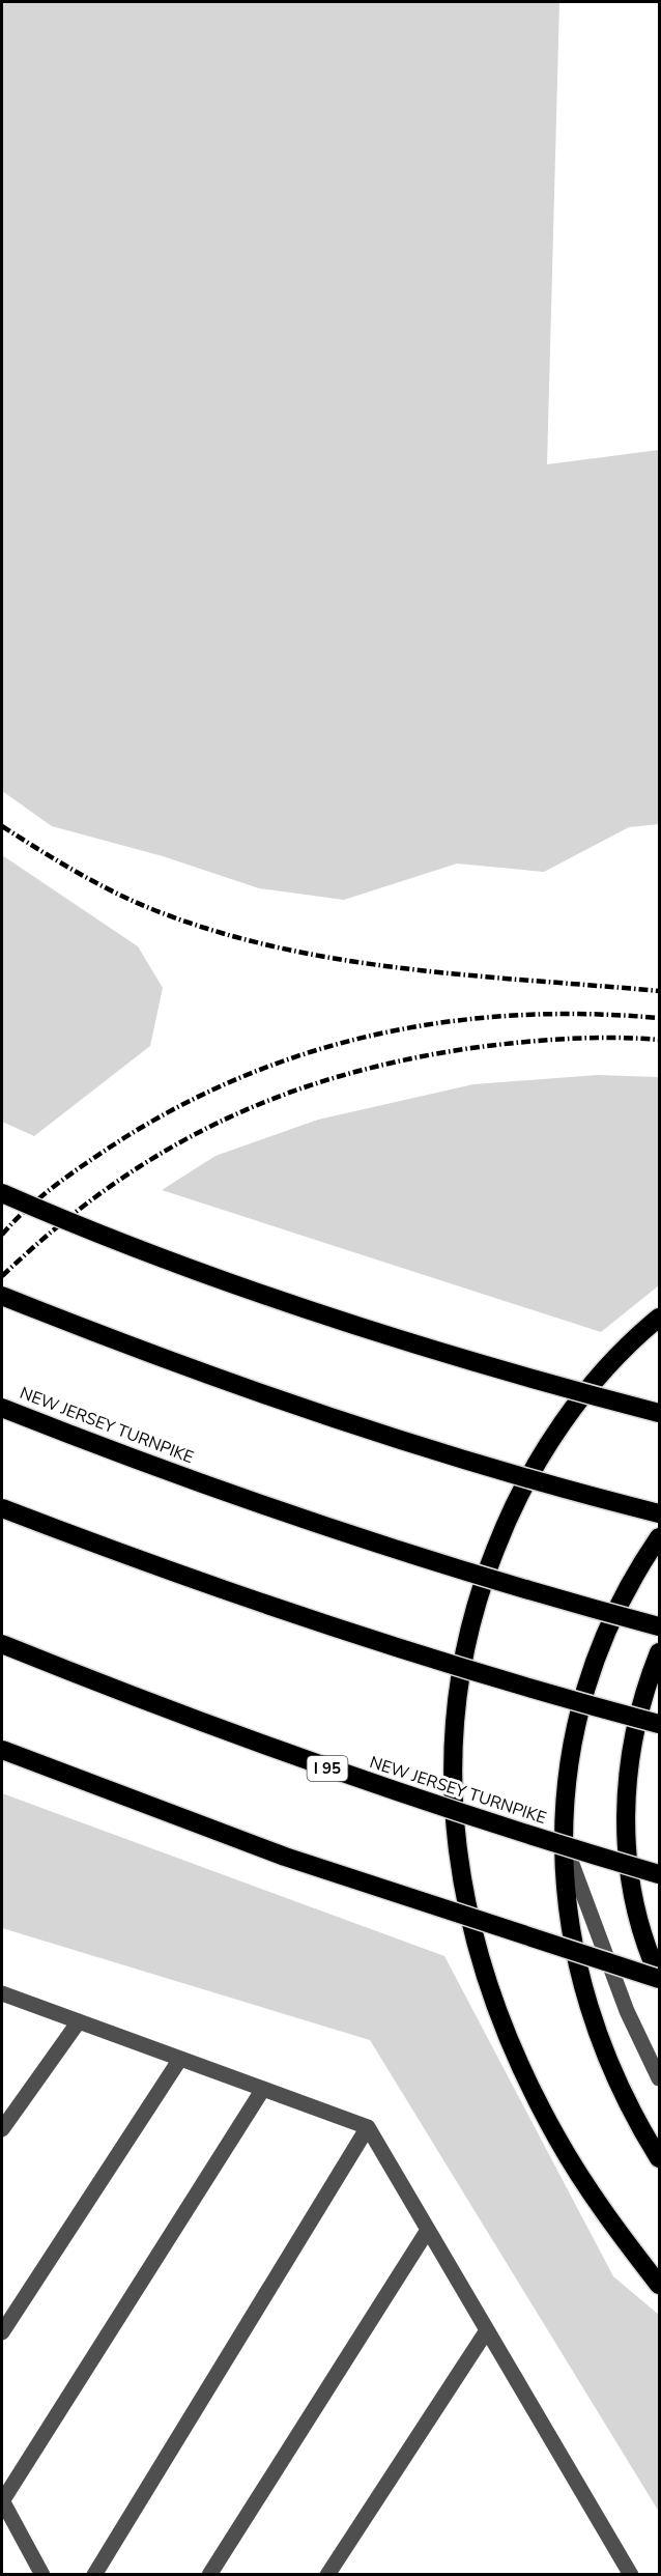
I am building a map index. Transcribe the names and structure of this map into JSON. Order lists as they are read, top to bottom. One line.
{"streets":{"highway":["NEW JERSEY TURNPIKE","I 95"]}}
